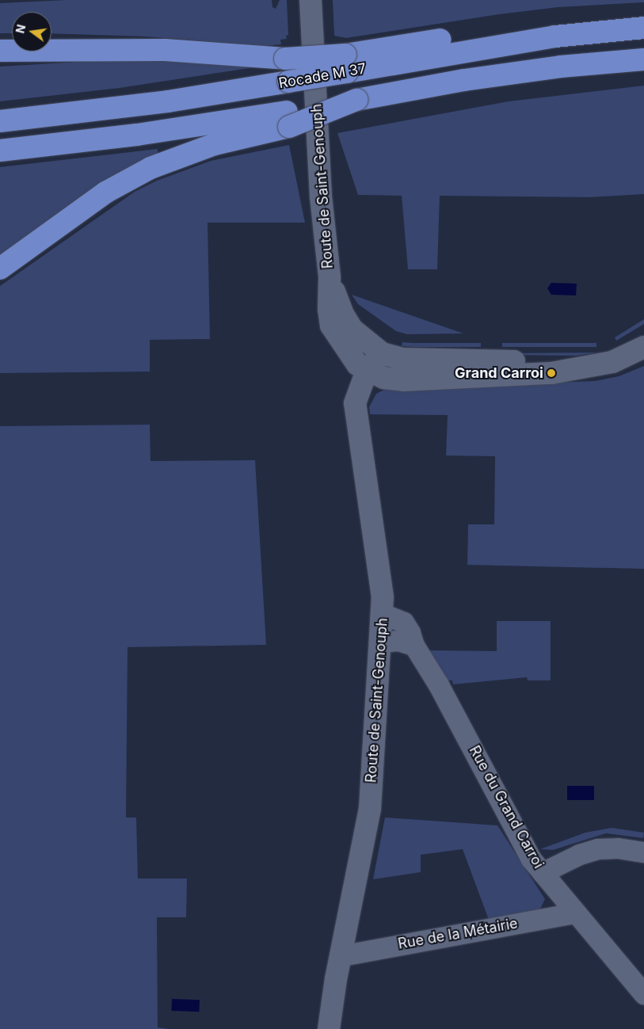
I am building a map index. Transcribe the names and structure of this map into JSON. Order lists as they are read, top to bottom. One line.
{"streets":{"highway":["Rocade M 37"],"street":["Route de Saint-Genouph","Rue du Grand Carroi","Rue de la Métairie"]},"crossings":[["Route de Saint-Genouph","Rue du Grand Carroi"],["Route de Saint-Genouph","Rue de la Métairie"],["Rue du Grand Carroi","Rue de la Métairie"]],"places":["Grand Carroi"],"north":"left"}
